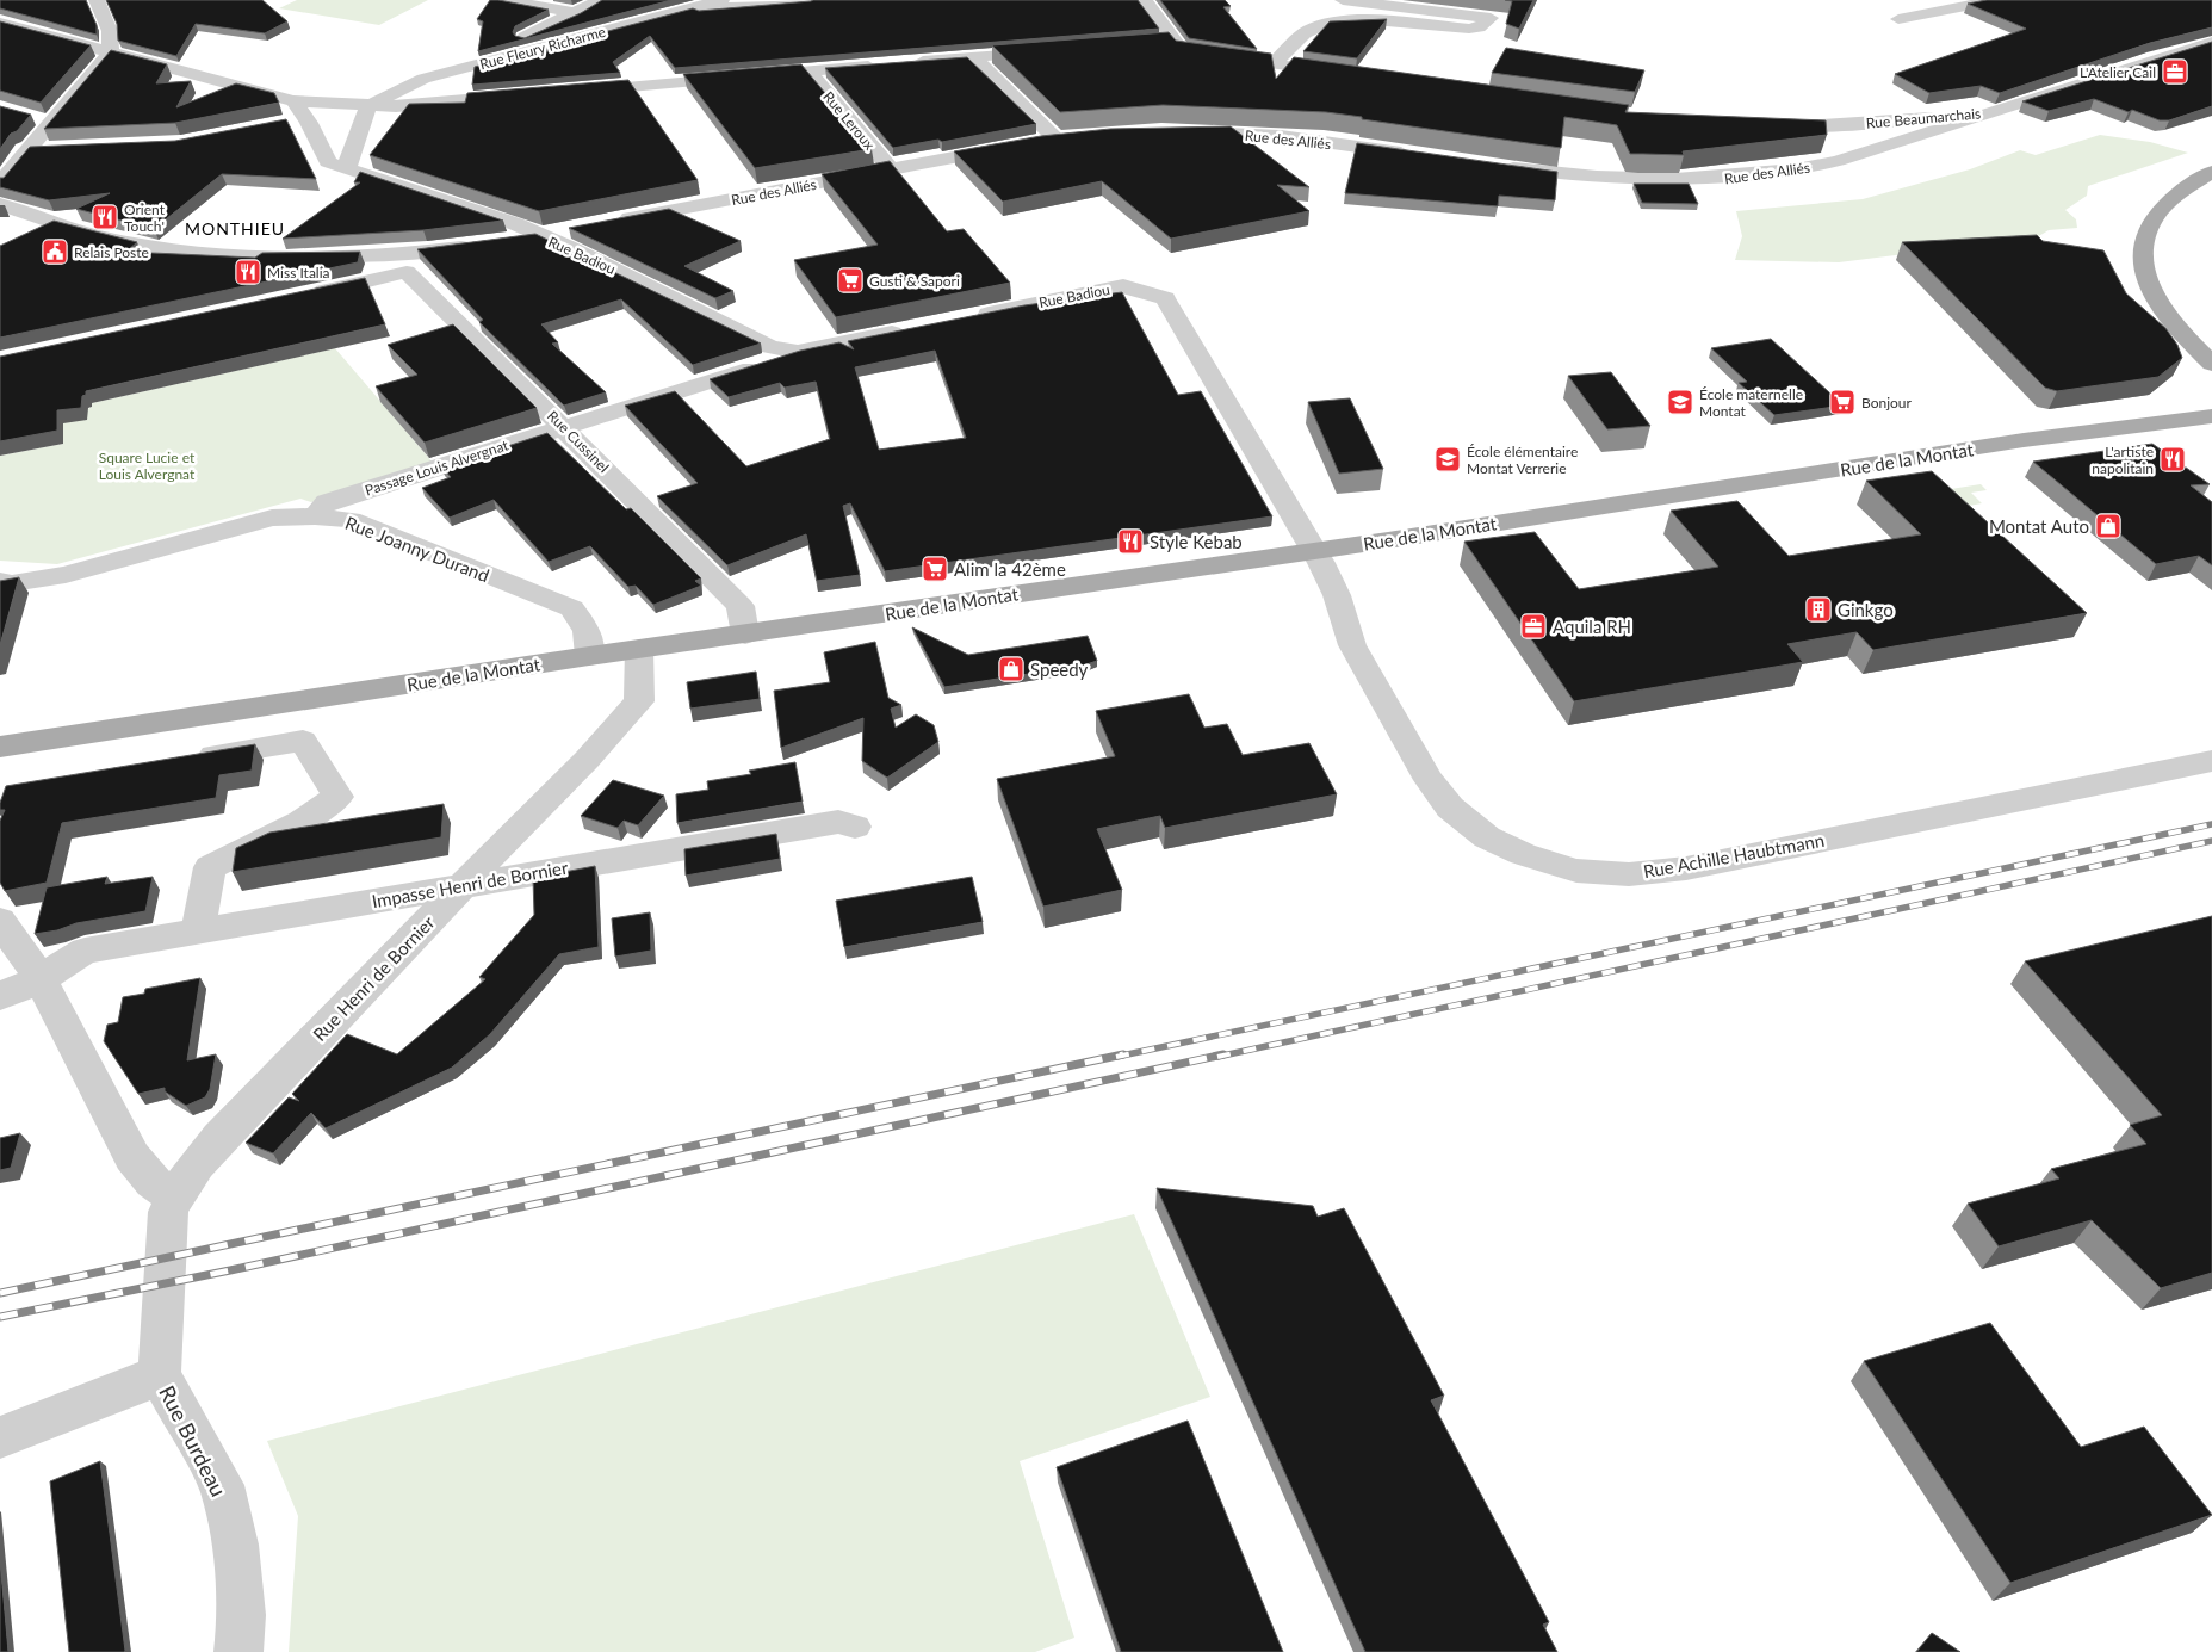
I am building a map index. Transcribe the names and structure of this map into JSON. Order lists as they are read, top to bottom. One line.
{"streets":{"main road":["Rue de la Montat"],"street":["Rue Fleury Richarme","Rue Beaumarchais","Rue Leroux","Rue des Alliés","Rue Badiou","Rue Cussinel","Passage Louis Alvergnat","Rue Joanny Durand","Rue Achille Haubtmann","Impasse Henri de Bornier","Rue Henri de Bornier","Rue Burdeau"]},"crossings":[["Rue Beaumarchais","Rue des Alliés"],["Rue Leroux","Rue des Alliés"],["Rue Badiou","Rue de la Montat"],["Rue Badiou","Passage Louis Alvergnat"],["Rue Badiou","Rue Achille Haubtmann"],["Rue Cussinel","Rue de la Montat"],["Rue Cussinel","Passage Louis Alvergnat"],["Rue de la Montat","Rue Joanny Durand"],["Rue de la Montat","Rue Achille Haubtmann"],["Rue de la Montat","Rue Henri de Bornier"],["Passage Louis Alvergnat","Rue Joanny Durand"],["Impasse Henri de Bornier","Rue Henri de Bornier"]],"districts":["MONTHIEU"],"parks":["Square Lucie et Louis Alvergnat"],"places":{"office":["L'Atelier Cail","Aquila RH"],"restaurant":["Orient Touch'","Miss Italia","L'artiste napolitain","Style Kebab"],"public building":["Relais Poste"],"supermarket":["Gusti & Sapori","Bonjour","Alim la 42ème"],"school or university":["École maternelle Montat","École élémentaire Montat Verrerie"],"shop":["Montat Auto","Speedy"],"building":["Ginkgo"]}}
